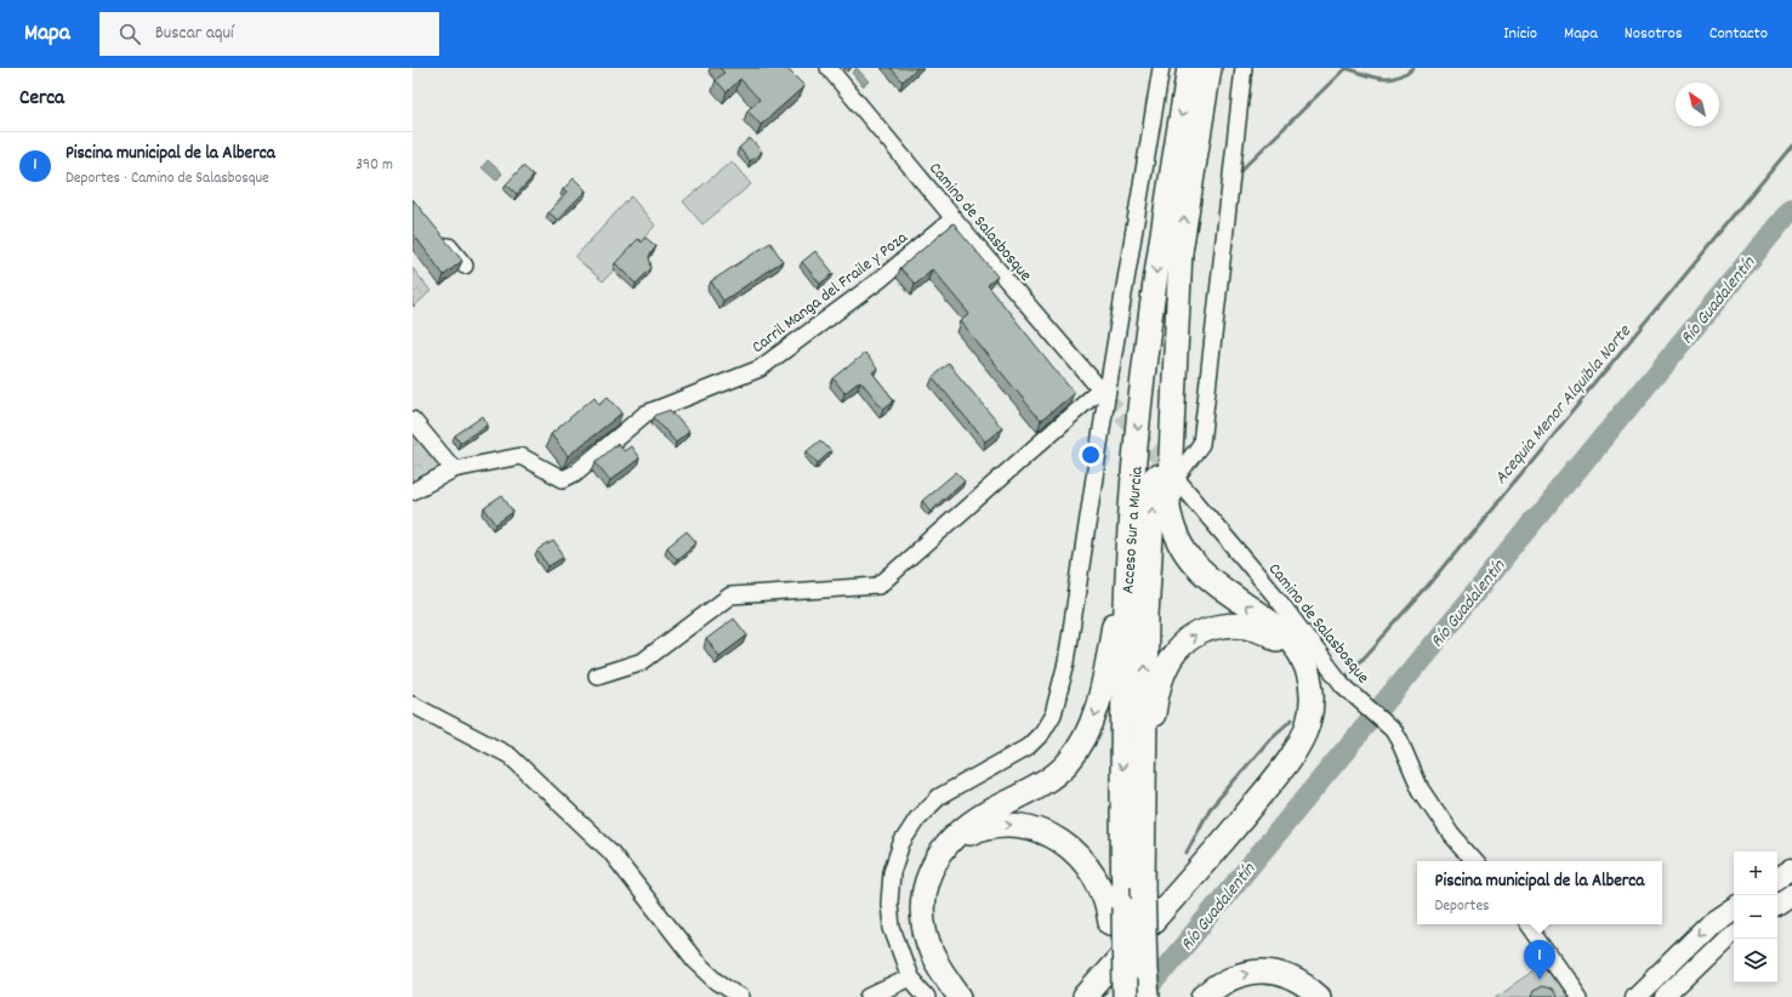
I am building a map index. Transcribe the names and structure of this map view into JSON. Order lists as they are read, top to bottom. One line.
{"streets":{"highway":["Acceso Sur a Murcia"],"street":["Camino de Salasbosque","Carril Manga del Fraile y Poza"]},"crossings":[["Camino de Salasbosque","Carril Manga del Fraile y Poza"]],"water":["Río Guadalentín","Acequia Menor Alquibla Norte"],"north":"top left","page":{"header":"Mapa","search":"Buscar aquí","nav":["Inicio","Mapa","Nosotros","Contacto"],"heading":"Cerca","list":[{"mark":"1","name":"Piscina municipal de la Alberca","note":"Deportes · Camino de Salasbosque","value":"390 m"}],"map_buttons":["+","−"],"popup":["Piscina municipal de la Alberca","Deportes"],"pins":"1"}}
